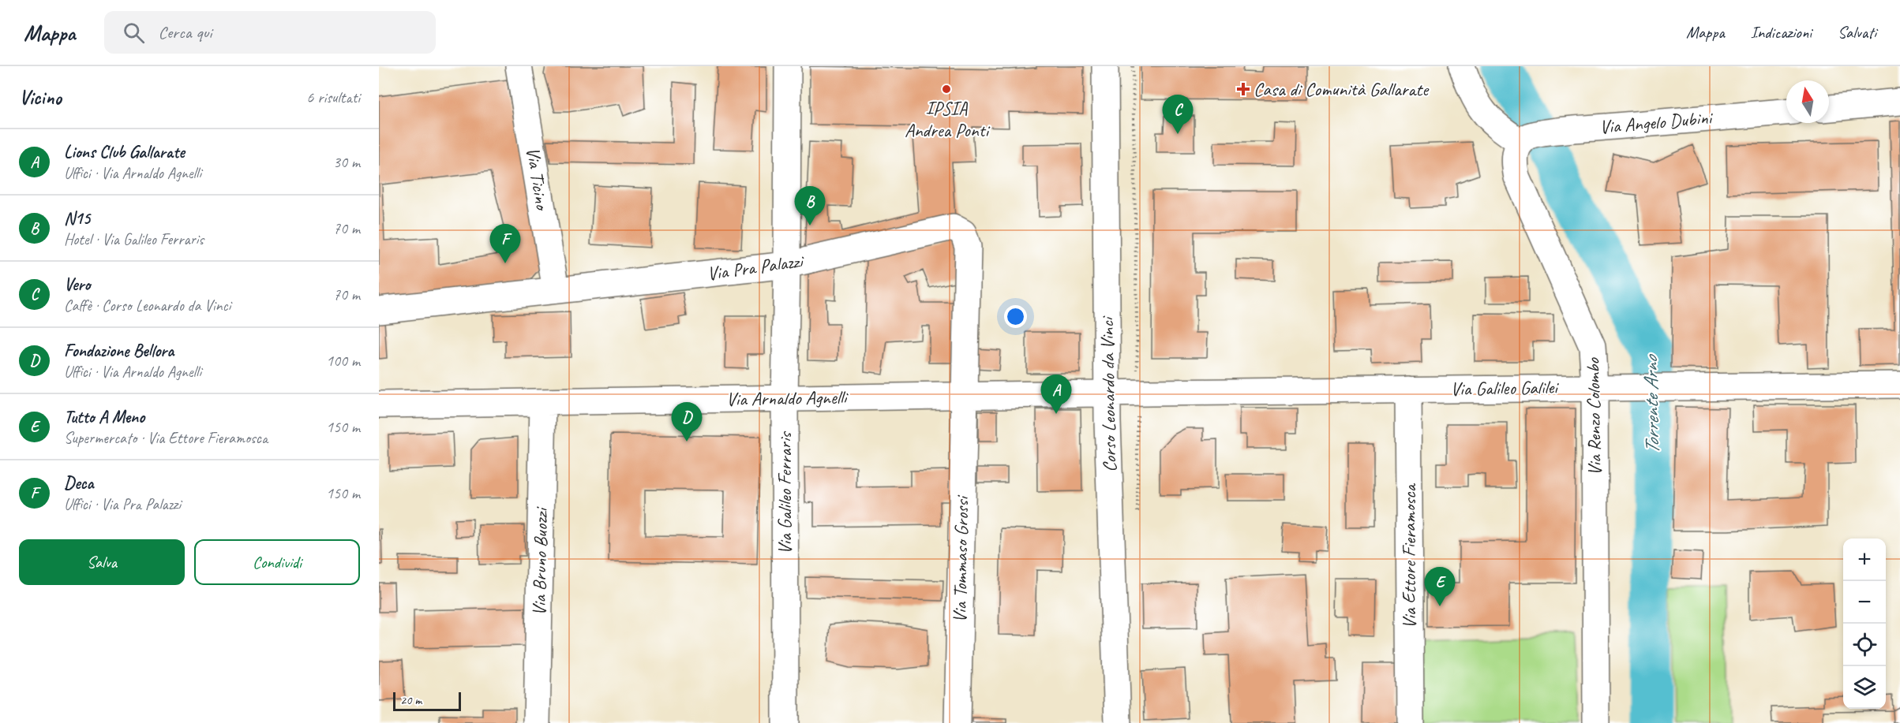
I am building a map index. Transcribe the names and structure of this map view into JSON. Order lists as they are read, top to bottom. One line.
{"streets":{"street":["Via Angelo Dubini","Via Ticino","Via Pra Palazzi","Via Galileo Galilei","Corso Leonardo da Vinci","Via Arnaldo Agnelli","Via Renzo Colombo","Via Galileo Ferraris","Via Ettore Fieramosca","Via Tommaso Grossi","Via Bruno Buozzi"]},"crossings":[["Via Angelo Dubini","Via Renzo Colombo"],["Via Ticino","Via Pra Palazzi"],["Via Pra Palazzi","Via Arnaldo Agnelli"],["Via Pra Palazzi","Via Galileo Ferraris"],["Via Pra Palazzi","Via Tommaso Grossi"],["Via Galileo Galilei","Corso Leonardo da Vinci"],["Via Galileo Galilei","Via Arnaldo Agnelli"],["Via Galileo Galilei","Via Renzo Colombo"],["Via Galileo Galilei","Via Ettore Fieramosca"],["Corso Leonardo da Vinci","Via Arnaldo Agnelli"],["Via Arnaldo Agnelli","Via Galileo Ferraris"],["Via Arnaldo Agnelli","Via Tommaso Grossi"],["Via Arnaldo Agnelli","Via Bruno Buozzi"]],"water":["Torrente Arno"],"places":{"other":["IPSIA Andrea Ponti"],"health":["Casa di Comunità Gallarate"]},"scale_bar":"20 m","north":"top","page":{"header":"Mappa","search":"Cerca qui","nav":["Mappa","Indicazioni","Salvati"],"heading":["Vicino","6 risultati"],"pins":["C","B","F","A","D","E"],"list":[{"mark":"A","name":"Lions Club Gallarate","note":"Uffici · Via Arnaldo Agnelli","value":"30 m"},{"mark":"B","name":"N15","note":"Hotel · Via Galileo Ferraris","value":"70 m"},{"mark":"C","name":"Vero","note":"Caffè · Corso Leonardo da Vinci","value":"70 m"},{"mark":"D","name":"Fondazione Bellora","note":"Uffici · Via Arnaldo Agnelli","value":"100 m"},{"mark":"E","name":"Tutto A Meno","note":"Supermercato · Via Ettore Fieramosca","value":"150 m"},{"mark":"F","name":"Deca","note":"Uffici · Via Pra Palazzi","value":"150 m"}],"buttons":["Salva","Condividi"],"map_buttons":["+","−"],"scale":"20 m"}}
